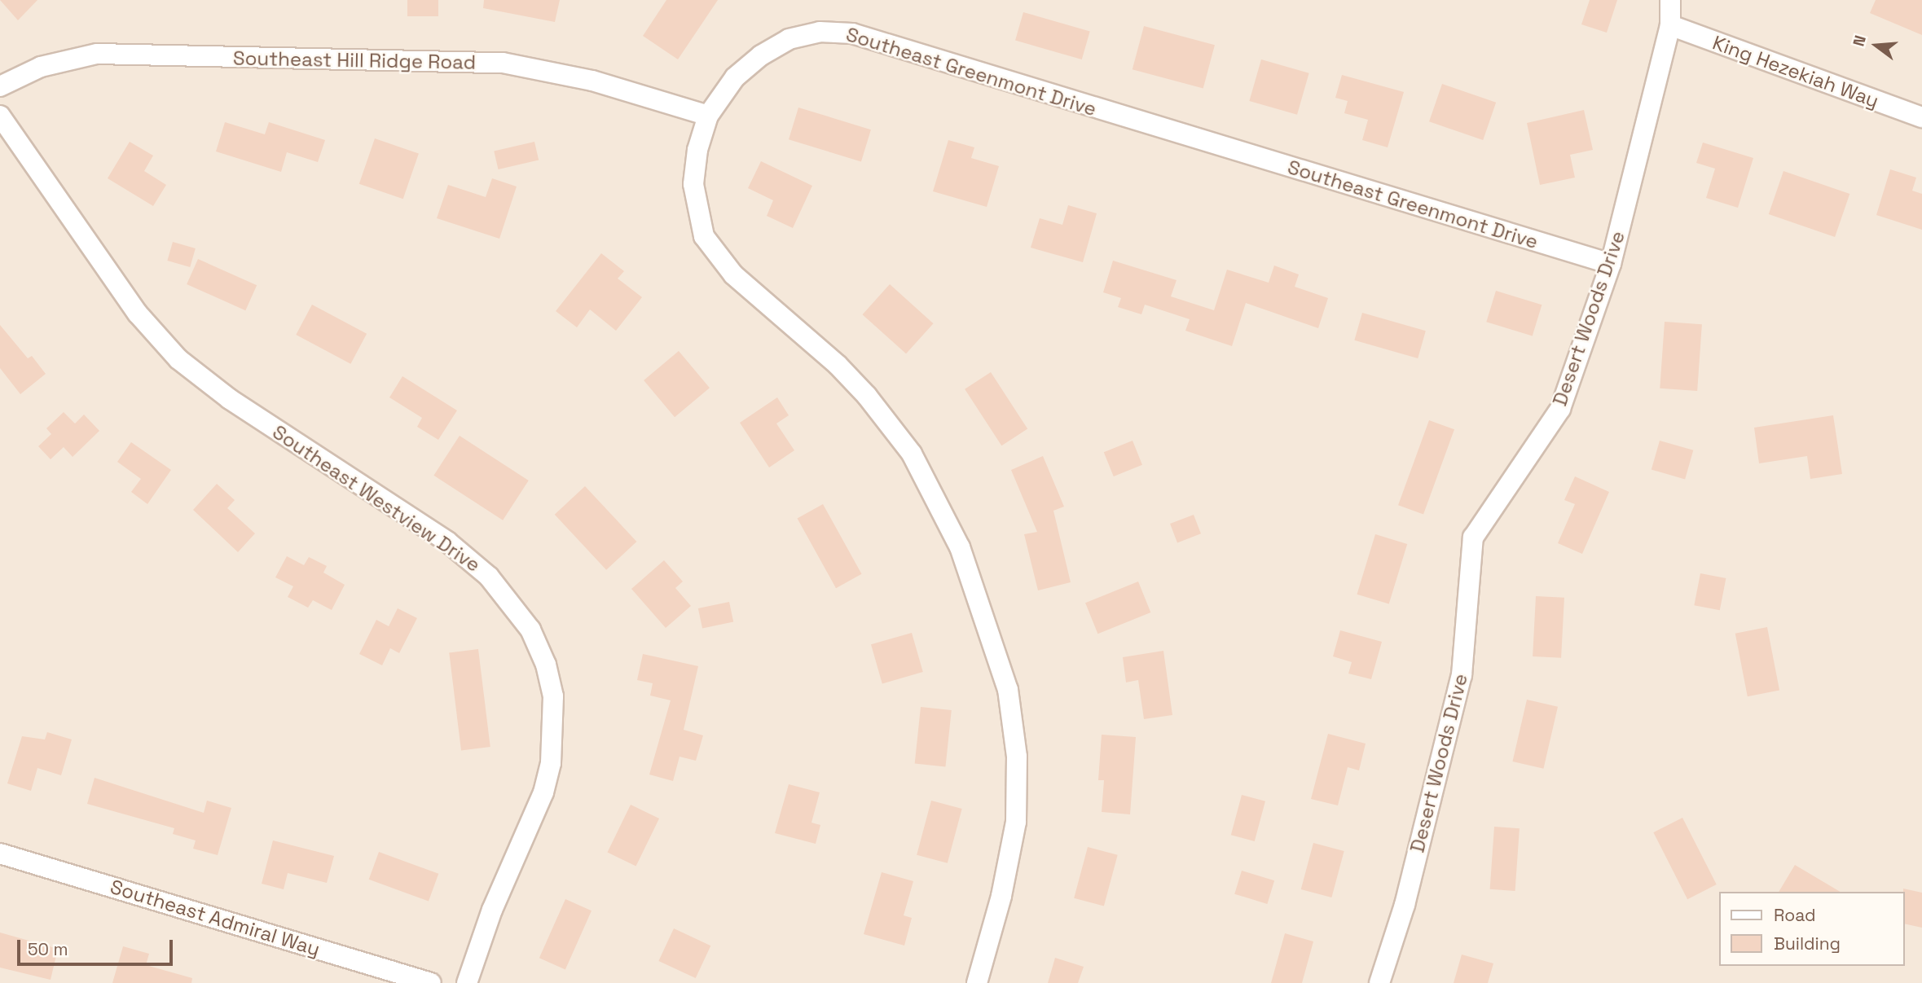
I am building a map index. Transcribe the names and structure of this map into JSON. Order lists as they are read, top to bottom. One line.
{"streets":{"street":["Southeast Hill Ridge Road","Southeast Greenmont Drive","King Hezekiah Way","Desert Woods Drive","Southeast Westview Drive","Southeast Admiral Way"]},"crossings":[["Southeast Hill Ridge Road","Southeast Greenmont Drive"],["Southeast Greenmont Drive","Desert Woods Drive"],["King Hezekiah Way","Desert Woods Drive"]],"legend":["Road","Building"],"scale_bar":"50 m","north":"left"}
